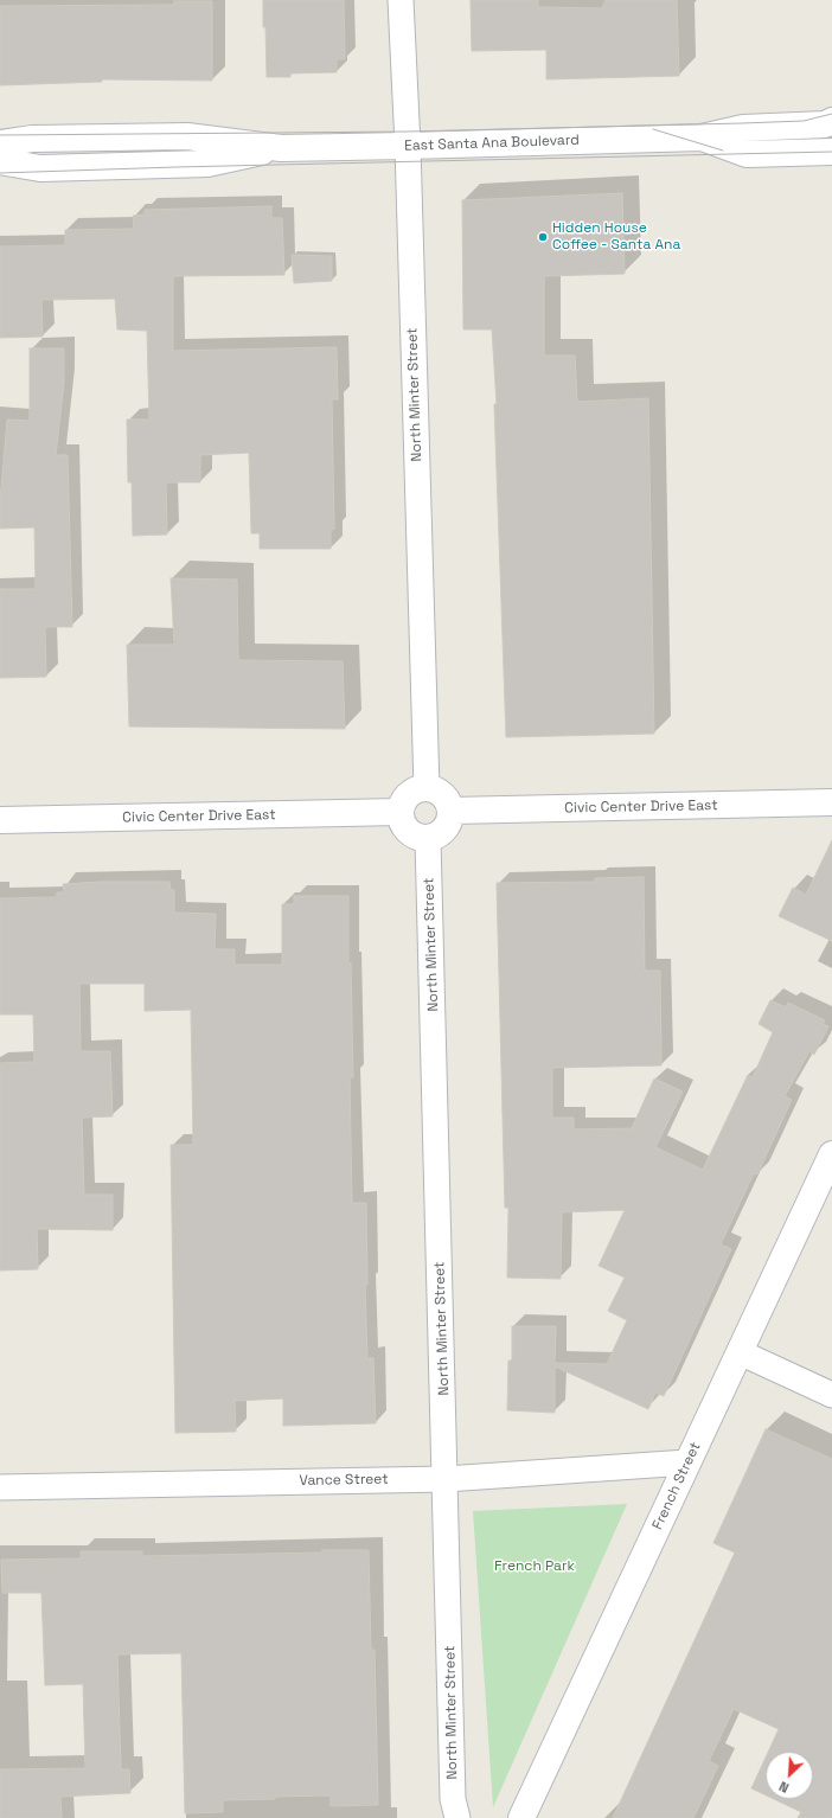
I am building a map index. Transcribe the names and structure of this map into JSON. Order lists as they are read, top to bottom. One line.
{"streets":{"street":["East Santa Ana Boulevard","North Minter Street","Civic Center Drive East","Vance Street","French Street"]},"crossings":[["East Santa Ana Boulevard","North Minter Street"],["North Minter Street","Civic Center Drive East"],["North Minter Street","Vance Street"],["Vance Street","French Street"]],"parks":["French Park"],"places":["Hidden House Coffee - Santa Ana"],"north":"bottom left"}
